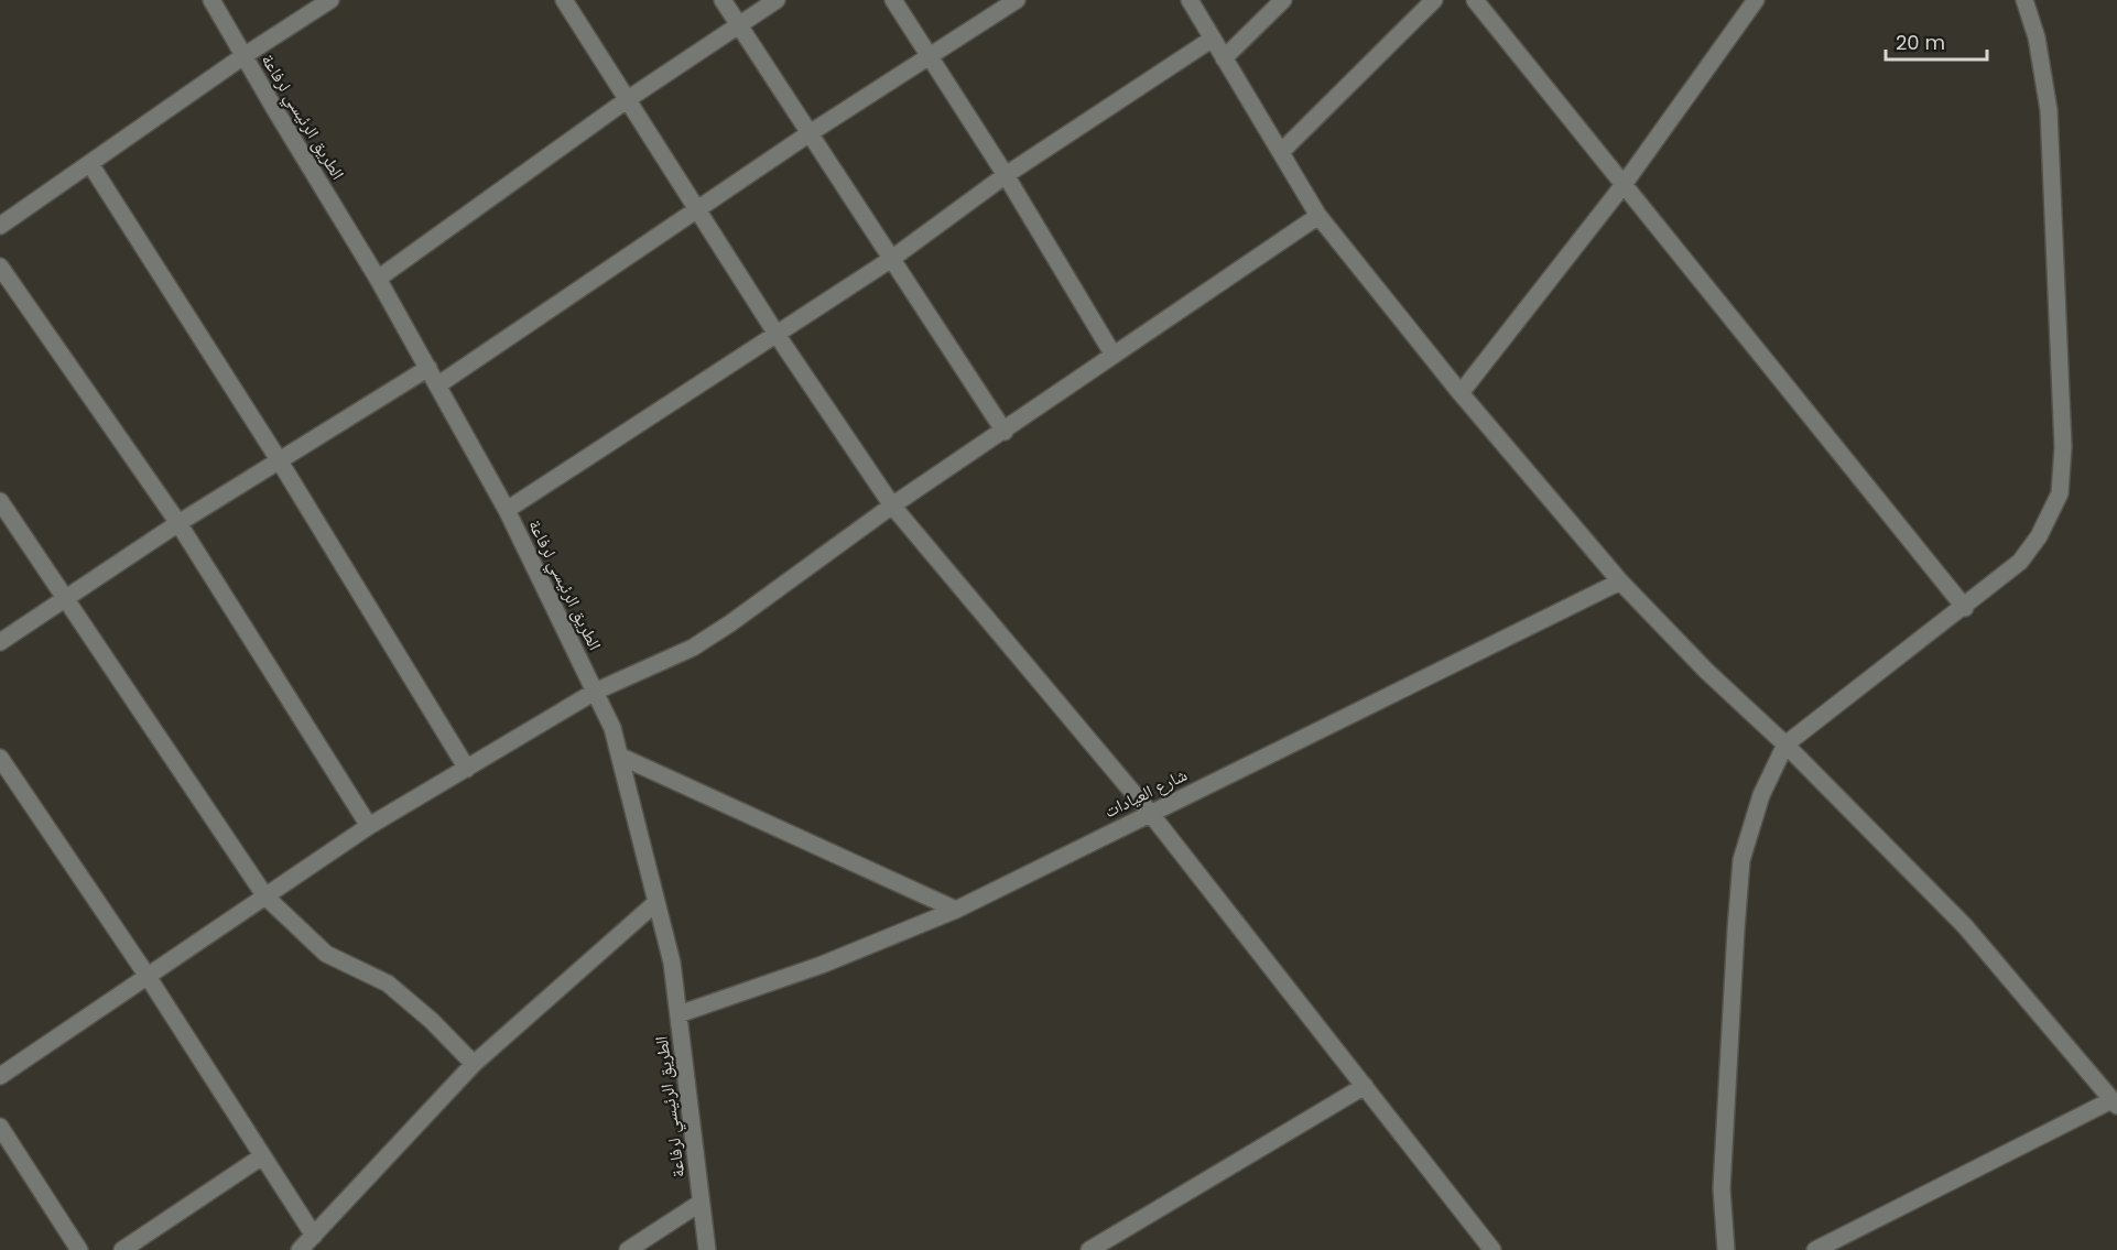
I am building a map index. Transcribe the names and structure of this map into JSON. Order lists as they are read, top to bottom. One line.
{"streets":{"street":["الطريق الرئيسي لرفاعة","شارع العيادات"]},"crossings":[["الطريق الرئيسي لرفاعة","شارع العيادات"]],"scale_bar":"20 m"}
